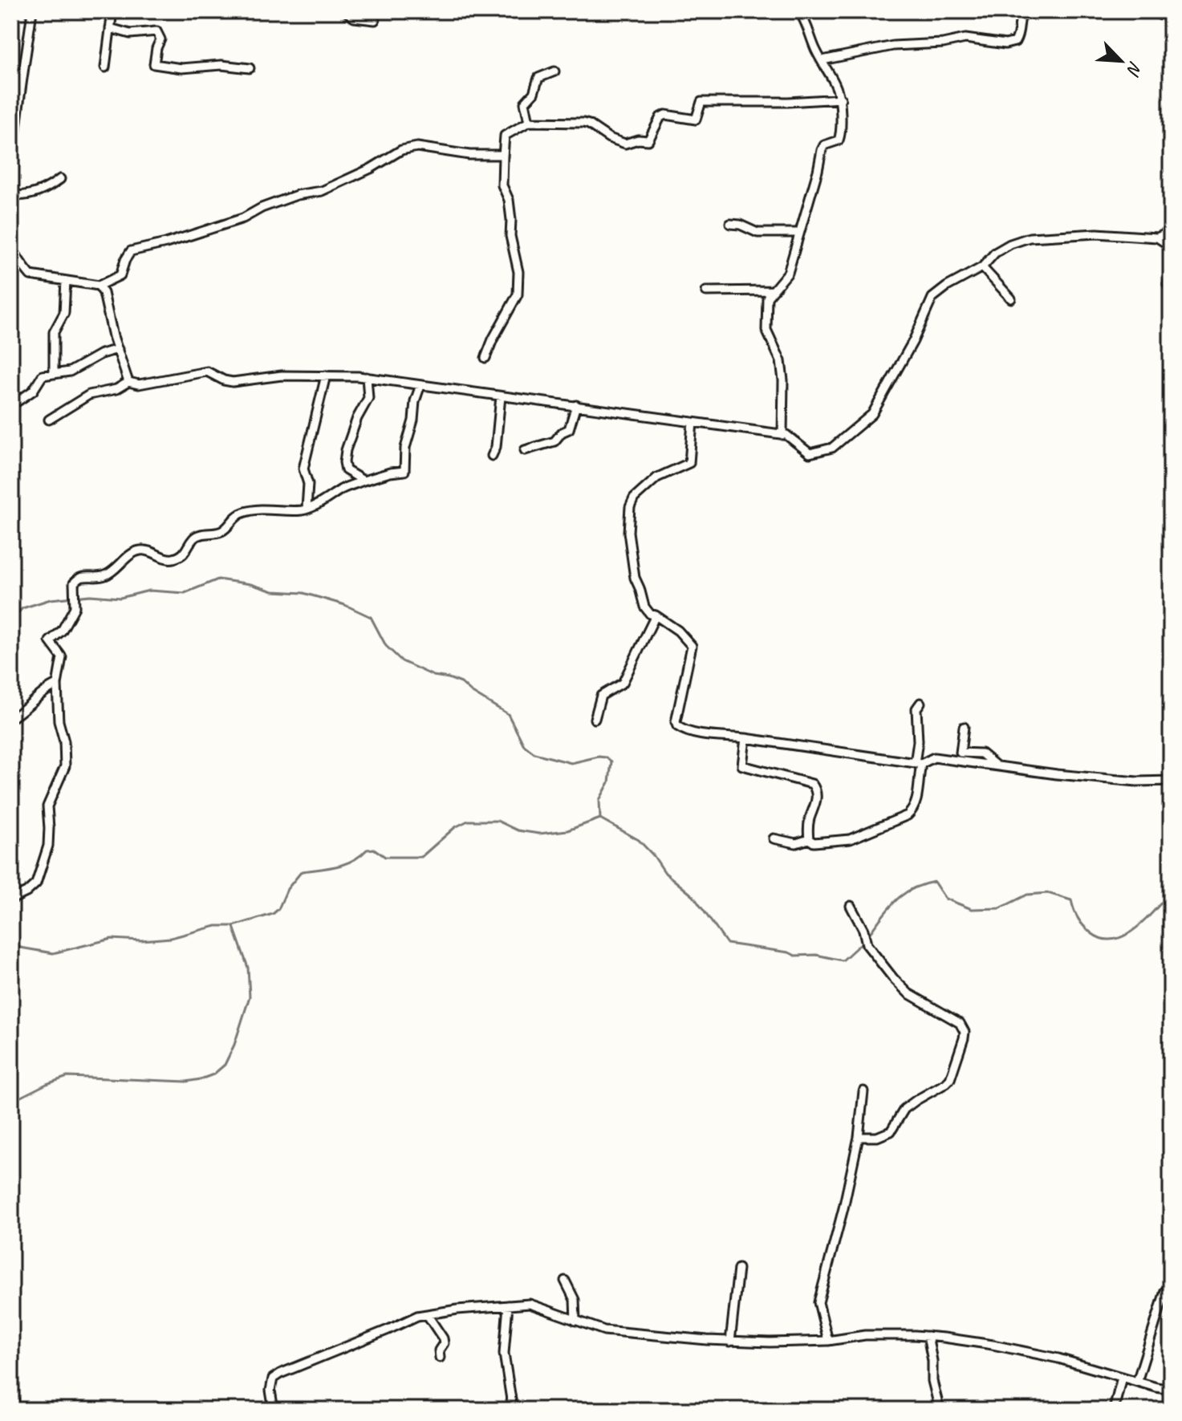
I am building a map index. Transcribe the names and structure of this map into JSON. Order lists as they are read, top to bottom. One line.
{"north":"bottom right"}
